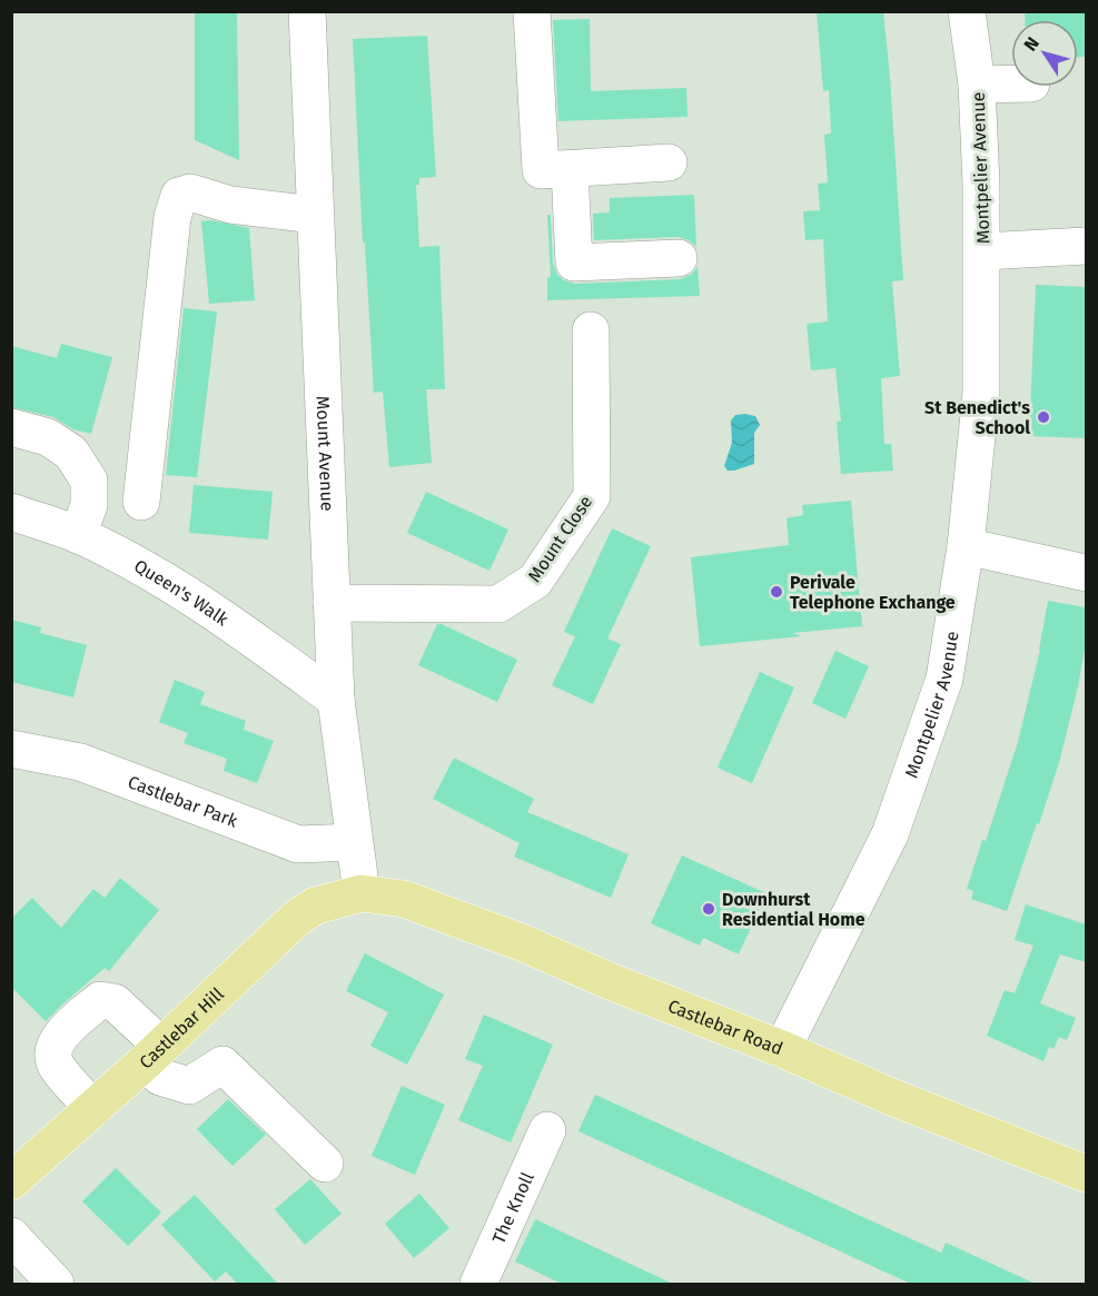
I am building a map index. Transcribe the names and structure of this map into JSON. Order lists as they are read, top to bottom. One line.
{"streets":{"main road":["Castlebar Road","Castlebar Hill"],"street":["Montpelier Avenue","Mount Avenue","Mount Close","Queen's Walk","Castlebar Park","The Knoll"]},"crossings":[["Montpelier Avenue","Castlebar Road"],["Mount Avenue","Mount Close"],["Mount Avenue","Queen's Walk"],["Mount Avenue","Castlebar Park"],["Mount Avenue","Castlebar Road"],["Mount Avenue","Castlebar Hill"],["Castlebar Road","Castlebar Hill"]],"places":["St Benedict's School","Perivale Telephone Exchange","Downhurst Residential Home"],"north":"top left"}
